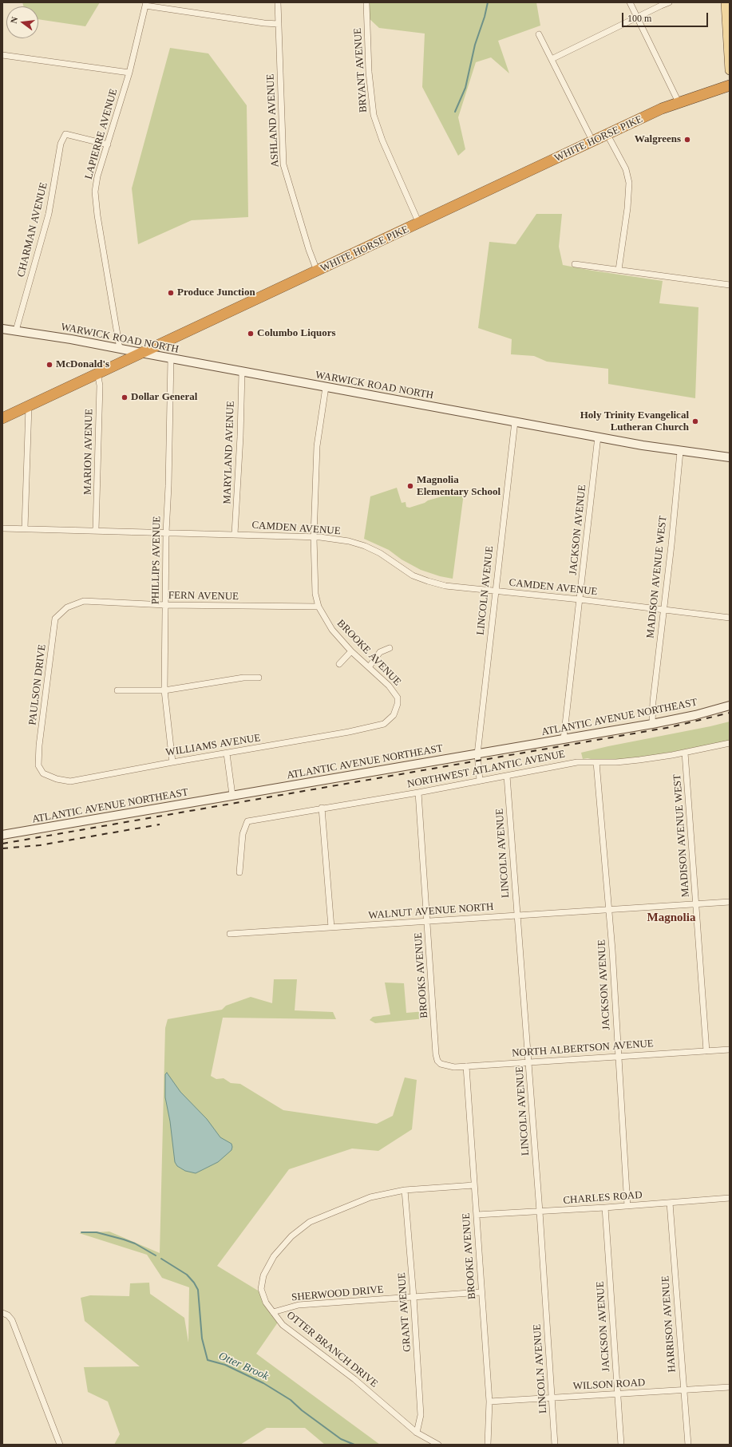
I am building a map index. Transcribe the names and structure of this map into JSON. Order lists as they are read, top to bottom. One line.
{"streets":{"highway":["WHITE HORSE PIKE"],"street":["BRYANT AVENUE","ASHLAND AVENUE","LAPIERRE AVENUE","CHARMAN AVENUE","WARWICK ROAD NORTH","MARION AVENUE","MARYLAND AVENUE","CAMDEN AVENUE","JACKSON AVENUE","PHILLIPS AVENUE","MADISON AVENUE WEST","LINCOLN AVENUE","FERN AVENUE","BROOKE AVENUE","PAULSON DRIVE","ATLANTIC AVENUE NORTHEAST","WILLIAMS AVENUE","NORTHWEST ATLANTIC AVENUE","WALNUT AVENUE NORTH","BROOKS AVENUE","NORTH ALBERTSON AVENUE","CHARLES ROAD","SHERWOOD DRIVE","GRANT AVENUE","HARRISON AVENUE","OTTER BRANCH DRIVE","WILSON ROAD"]},"crossings":[["BRYANT AVENUE","WHITE HORSE PIKE"],["ASHLAND AVENUE","WHITE HORSE PIKE"],["LAPIERRE AVENUE","CHARMAN AVENUE"],["LAPIERRE AVENUE","WARWICK ROAD NORTH"],["WHITE HORSE PIKE","WARWICK ROAD NORTH"],["WHITE HORSE PIKE","MARION AVENUE"],["CHARMAN AVENUE","WARWICK ROAD NORTH"],["WARWICK ROAD NORTH","MARYLAND AVENUE"],["WARWICK ROAD NORTH","JACKSON AVENUE"],["WARWICK ROAD NORTH","PHILLIPS AVENUE"],["WARWICK ROAD NORTH","MADISON AVENUE WEST"],["WARWICK ROAD NORTH","LINCOLN AVENUE"],["WARWICK ROAD NORTH","BROOKE AVENUE"],["MARION AVENUE","CAMDEN AVENUE"],["MARYLAND AVENUE","CAMDEN AVENUE"],["CAMDEN AVENUE","JACKSON AVENUE"],["CAMDEN AVENUE","PHILLIPS AVENUE"],["CAMDEN AVENUE","MADISON AVENUE WEST"],["CAMDEN AVENUE","LINCOLN AVENUE"],["CAMDEN AVENUE","BROOKE AVENUE"],["JACKSON AVENUE","ATLANTIC AVENUE NORTHEAST"],["JACKSON AVENUE","NORTHWEST ATLANTIC AVENUE"],["JACKSON AVENUE","WALNUT AVENUE NORTH"],["JACKSON AVENUE","NORTH ALBERTSON AVENUE"],["JACKSON AVENUE","CHARLES ROAD"],["JACKSON AVENUE","WILSON ROAD"],["PHILLIPS AVENUE","FERN AVENUE"],["PHILLIPS AVENUE","WILLIAMS AVENUE"],["MADISON AVENUE WEST","ATLANTIC AVENUE NORTHEAST"],["MADISON AVENUE WEST","NORTHWEST ATLANTIC AVENUE"],["MADISON AVENUE WEST","WALNUT AVENUE NORTH"],["MADISON AVENUE WEST","NORTH ALBERTSON AVENUE"],["LINCOLN AVENUE","ATLANTIC AVENUE NORTHEAST"],["LINCOLN AVENUE","NORTHWEST ATLANTIC AVENUE"],["LINCOLN AVENUE","WALNUT AVENUE NORTH"],["LINCOLN AVENUE","NORTH ALBERTSON AVENUE"],["LINCOLN AVENUE","CHARLES ROAD"],["LINCOLN AVENUE","WILSON ROAD"],["FERN AVENUE","BROOKE AVENUE"],["FERN AVENUE","PAULSON DRIVE"],["BROOKE AVENUE","WILLIAMS AVENUE"],["BROOKE AVENUE","NORTH ALBERTSON AVENUE"],["BROOKE AVENUE","CHARLES ROAD"],["BROOKE AVENUE","SHERWOOD DRIVE"],["BROOKE AVENUE","OTTER BRANCH DRIVE"],["BROOKE AVENUE","WILSON ROAD"],["PAULSON DRIVE","WILLIAMS AVENUE"],["NORTHWEST ATLANTIC AVENUE","BROOKS AVENUE"],["WALNUT AVENUE NORTH","BROOKS AVENUE"],["BROOKS AVENUE","NORTH ALBERTSON AVENUE"],["CHARLES ROAD","HARRISON AVENUE"],["SHERWOOD DRIVE","GRANT AVENUE"],["SHERWOOD DRIVE","OTTER BRANCH DRIVE"],["GRANT AVENUE","OTTER BRANCH DRIVE"],["HARRISON AVENUE","WILSON ROAD"]],"districts":["Magnolia"],"water":["Otter Brook"],"places":["Walgreens","Produce Junction","Columbo Liquors","McDonald's","Dollar General","Holy Trinity Evangelical Lutheran Church","Magnolia Elementary School"],"scale_bar":"100 m","north":"left"}
